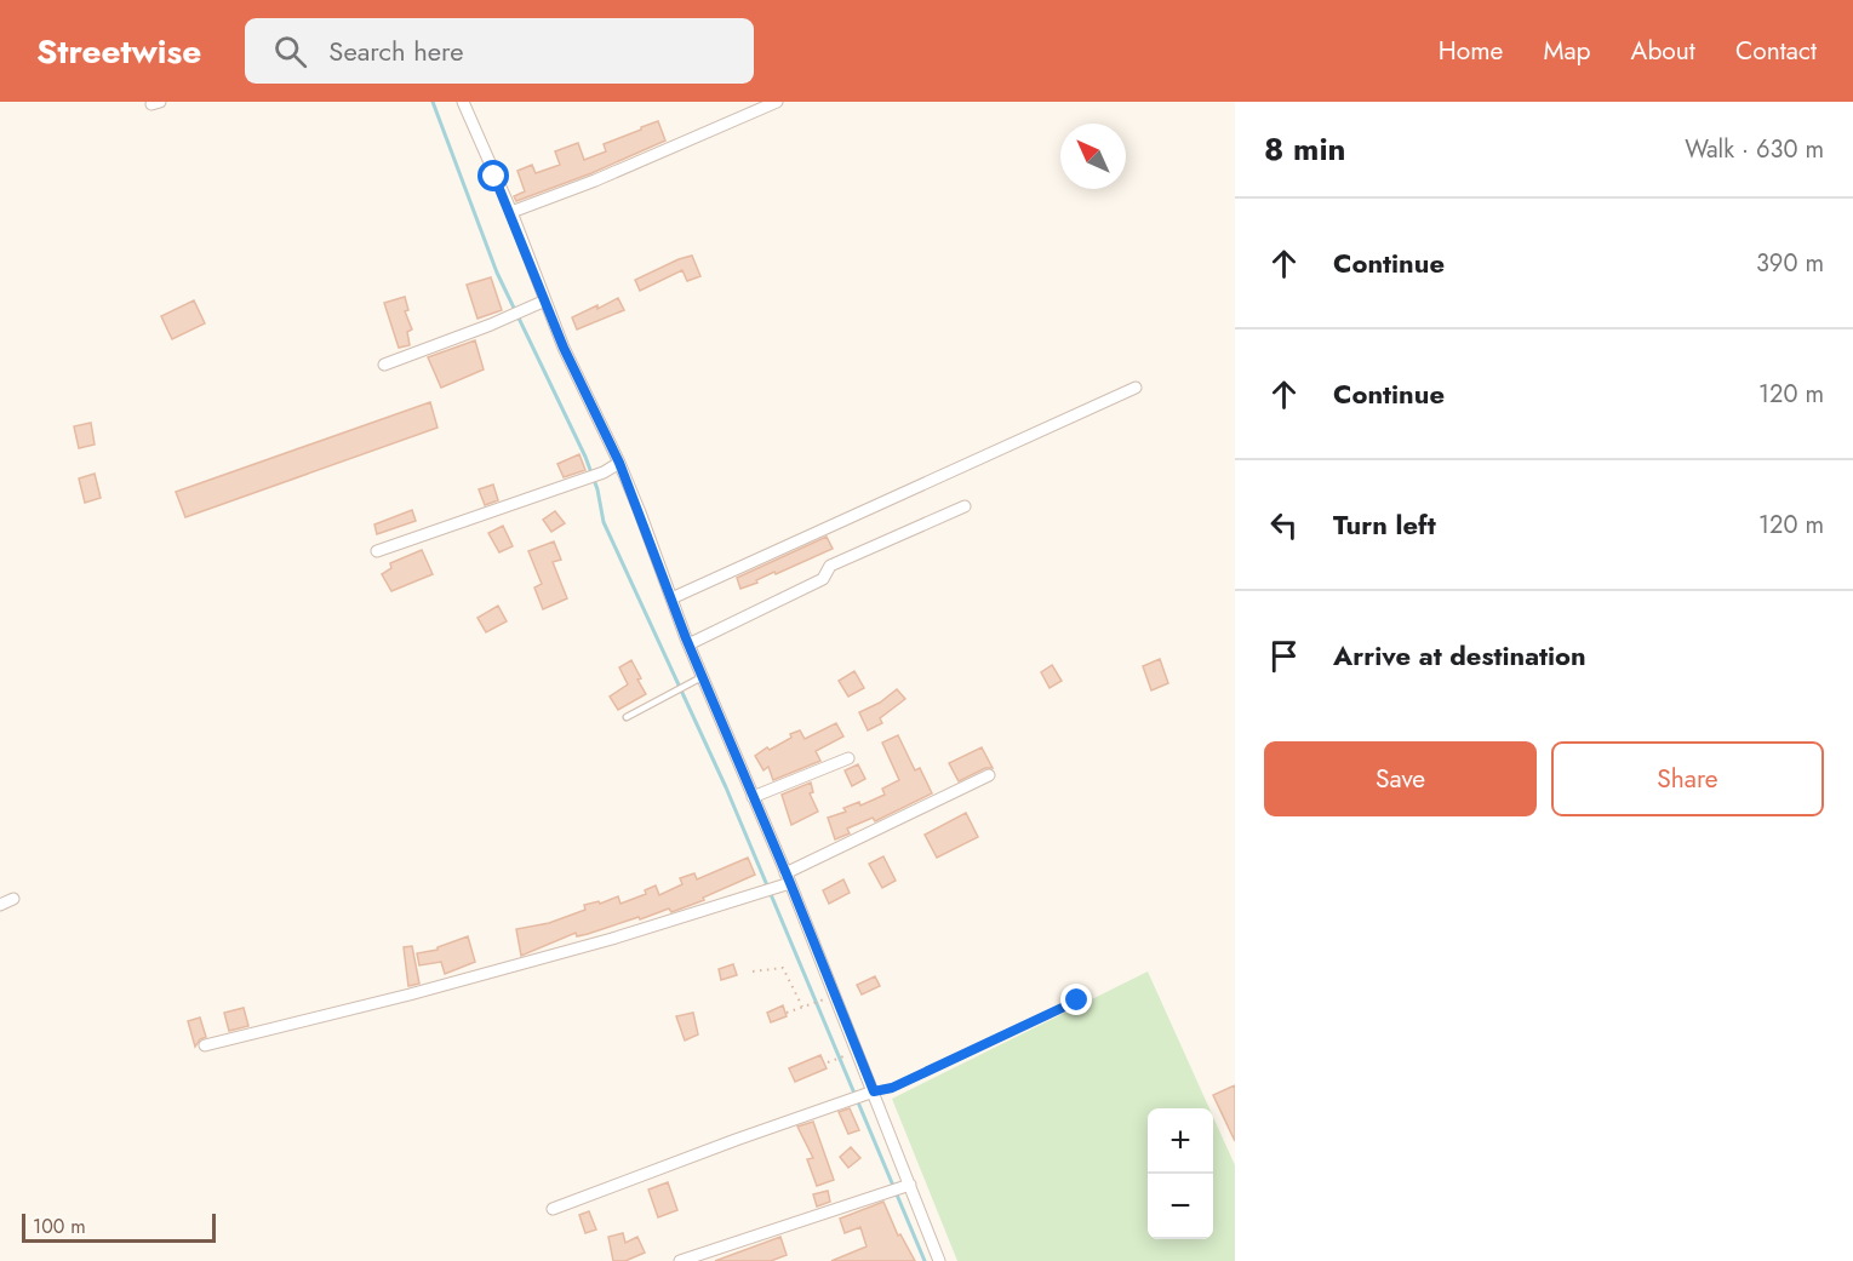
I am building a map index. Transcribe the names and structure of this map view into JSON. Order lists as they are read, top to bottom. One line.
{"scale_bar":"100 m","north":"top left","page":{"header":"Streetwise","search":"Search here","nav":["Home","Map","About","Contact"],"heading":["8 min","Walk · 630 m"],"list":[["Continue","390 m"],["Continue","120 m"],["Turn left","120 m"],"Arrive at destination"],"buttons":["Save","Share"],"map_buttons":["+","−"],"scale":"100 m"}}
